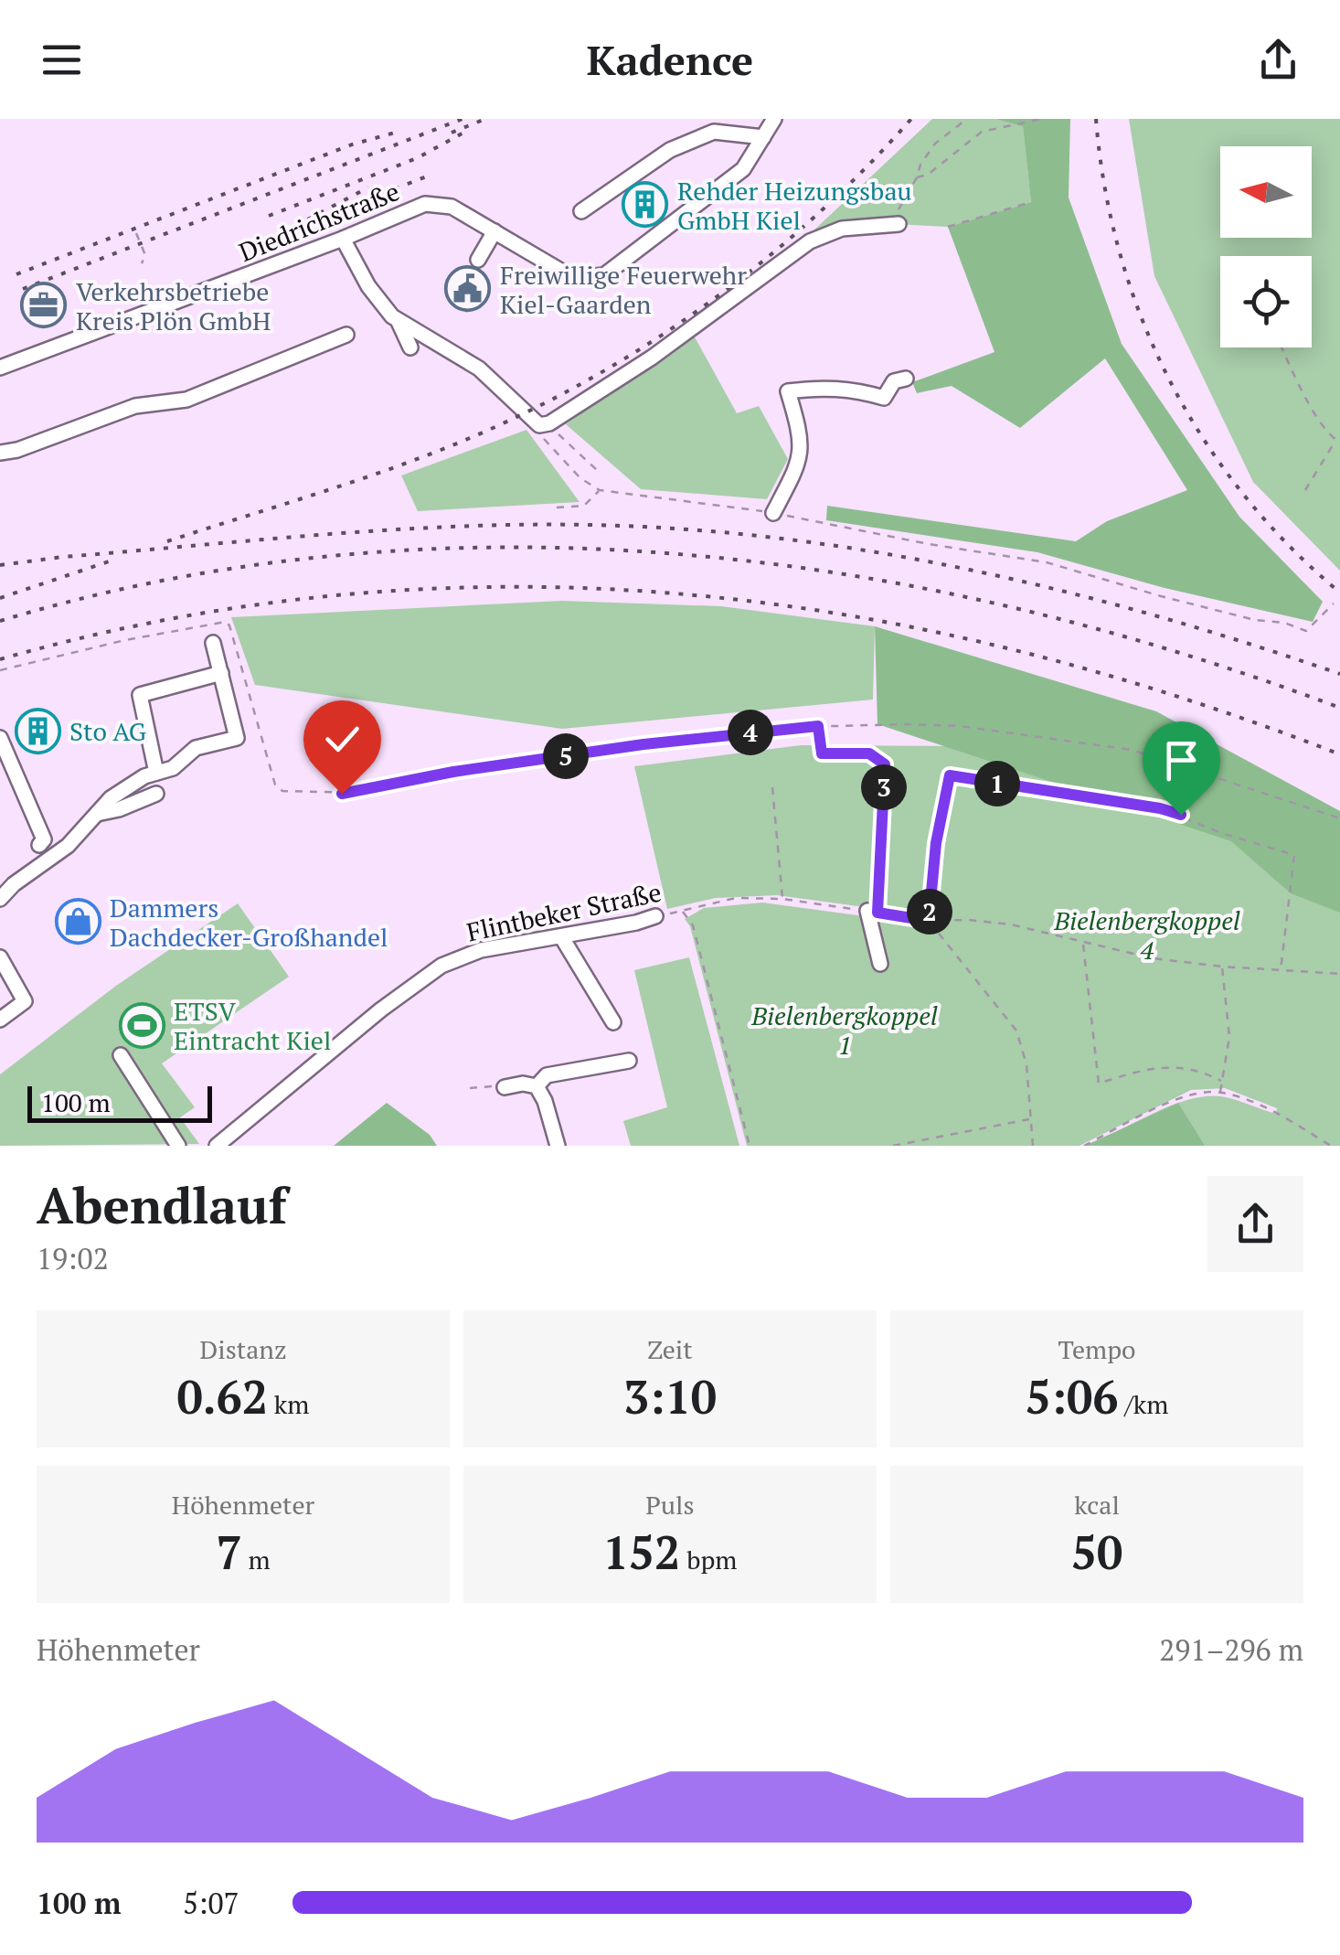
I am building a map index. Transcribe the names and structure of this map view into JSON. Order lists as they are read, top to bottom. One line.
{"streets":{"street":["Diedrichstraße","Flintbeker Straße"]},"parks":["Bielenbergkoppel 4","Bielenbergkoppel 1"],"places":{"building":["Rehder Heizungsbau GmbH Kiel","Sto AG"],"public building":["Freiwillige Feuerwehr Kiel-Gaarden"],"office":["Verkehrsbetriebe Kreis Plön GmbH"],"shop":["Dammers Dachdecker-Großhandel"],"sports":["ETSV Eintracht Kiel"]},"scale_bar":"100 m","north":"left","page":{"header":"Kadence","pins":["4","5","1","3","2"],"scale":"100 m","heading":["Abendlauf","19:02"],"stats":[["Distanz","0.62 km"],["Zeit","3:10"],["Tempo","5:06 /km"],["Höhenmeter","7 m"],["Puls","152 bpm"],["kcal","50"]],"chart":["Höhenmeter","291–296 m"],"list":[{"name":"100 m","note":"5:07"}]}}
